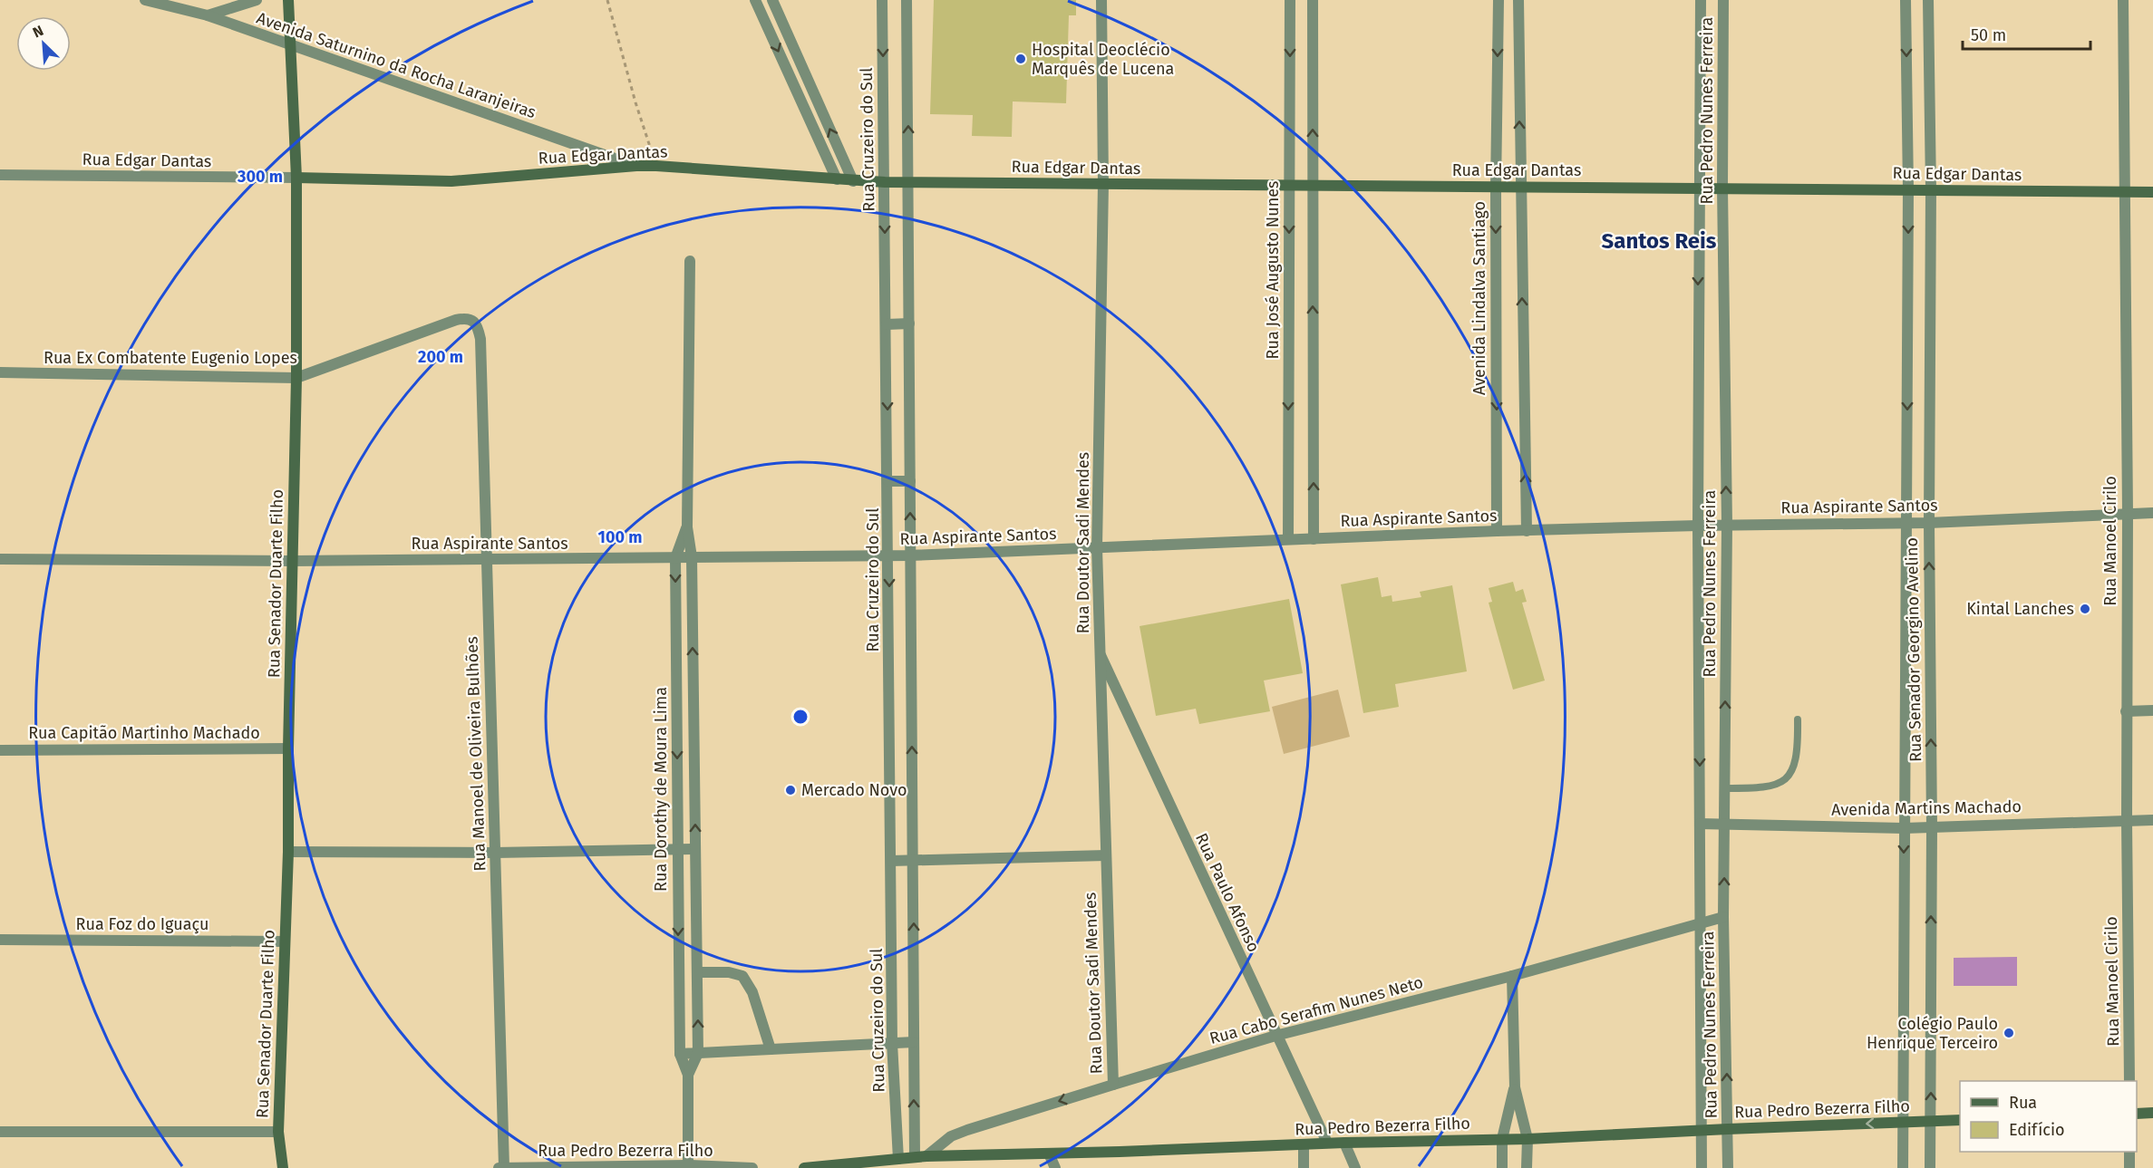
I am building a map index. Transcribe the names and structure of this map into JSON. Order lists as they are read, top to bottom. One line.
{"streets":{"main road":["Rua Edgar Dantas","Rua Senador Duarte Filho","Rua Pedro Bezerra Filho"],"street":["Avenida Saturnino da Rocha Laranjeiras","Rua Pedro Nunes Ferreira","Rua Cruzeiro do Sul","Rua José Augusto Nunes","Avenida Lindalva Santiago","Rua Ex Combatente Eugenio Lopes","Rua Aspirante Santos","Rua Manoel Cirilo","Rua Doutor Sadi Mendes","Rua Senador Georgino Avelino","Rua Capitão Martinho Machado","Rua Manoel de Oliveira Bulhões","Rua Dorothy de Moura Lima","Avenida Martins Machado","Rua Paulo Afonso","Rua Foz do Iguaçu","Rua Cabo Serafim Nunes Neto"]},"crossings":[["Avenida Saturnino da Rocha Laranjeiras","Rua Edgar Dantas"],["Avenida Saturnino da Rocha Laranjeiras","Rua Senador Duarte Filho"],["Rua Pedro Nunes Ferreira","Rua Edgar Dantas"],["Rua Pedro Nunes Ferreira","Rua Aspirante Santos"],["Rua Pedro Nunes Ferreira","Avenida Martins Machado"],["Rua Pedro Nunes Ferreira","Rua Cabo Serafim Nunes Neto"],["Rua Pedro Nunes Ferreira","Rua Pedro Bezerra Filho"],["Rua Cruzeiro do Sul","Rua Edgar Dantas"],["Rua Cruzeiro do Sul","Rua Aspirante Santos"],["Rua Cruzeiro do Sul","Rua Cabo Serafim Nunes Neto"],["Rua Cruzeiro do Sul","Rua Pedro Bezerra Filho"],["Rua Edgar Dantas","Rua José Augusto Nunes"],["Rua Edgar Dantas","Avenida Lindalva Santiago"],["Rua Edgar Dantas","Rua Manoel Cirilo"],["Rua Edgar Dantas","Rua Doutor Sadi Mendes"],["Rua Edgar Dantas","Rua Senador Duarte Filho"],["Rua Edgar Dantas","Rua Senador Georgino Avelino"],["Rua José Augusto Nunes","Rua Aspirante Santos"],["Avenida Lindalva Santiago","Rua Aspirante Santos"],["Rua Ex Combatente Eugenio Lopes","Rua Senador Duarte Filho"],["Rua Ex Combatente Eugenio Lopes","Rua Manoel de Oliveira Bulhões"],["Rua Aspirante Santos","Rua Manoel Cirilo"],["Rua Aspirante Santos","Rua Doutor Sadi Mendes"],["Rua Aspirante Santos","Rua Senador Duarte Filho"],["Rua Aspirante Santos","Rua Senador Georgino Avelino"],["Rua Aspirante Santos","Rua Manoel de Oliveira Bulhões"],["Rua Aspirante Santos","Rua Dorothy de Moura Lima"],["Rua Manoel Cirilo","Avenida Martins Machado"],["Rua Doutor Sadi Mendes","Rua Paulo Afonso"],["Rua Doutor Sadi Mendes","Rua Cabo Serafim Nunes Neto"],["Rua Senador Duarte Filho","Rua Capitão Martinho Machado"],["Rua Senador Duarte Filho","Rua Foz do Iguaçu"],["Rua Senador Georgino Avelino","Avenida Martins Machado"],["Rua Senador Georgino Avelino","Rua Pedro Bezerra Filho"],["Rua Manoel de Oliveira Bulhões","Rua Pedro Bezerra Filho"],["Rua Dorothy de Moura Lima","Rua Pedro Bezerra Filho"],["Rua Paulo Afonso","Rua Cabo Serafim Nunes Neto"],["Rua Paulo Afonso","Rua Pedro Bezerra Filho"],["Rua Cabo Serafim Nunes Neto","Rua Pedro Bezerra Filho"]],"districts":["Santos Reis"],"places":["Hospital Deoclécio Marquês de Lucena","Kintal Lanches","Mercado Novo","Colégio Paulo Henrique Terceiro"],"legend":["Rua","Edifício"],"scale_bar":"50 m","north":"top left","rings":["300 m","200 m","100 m"]}
